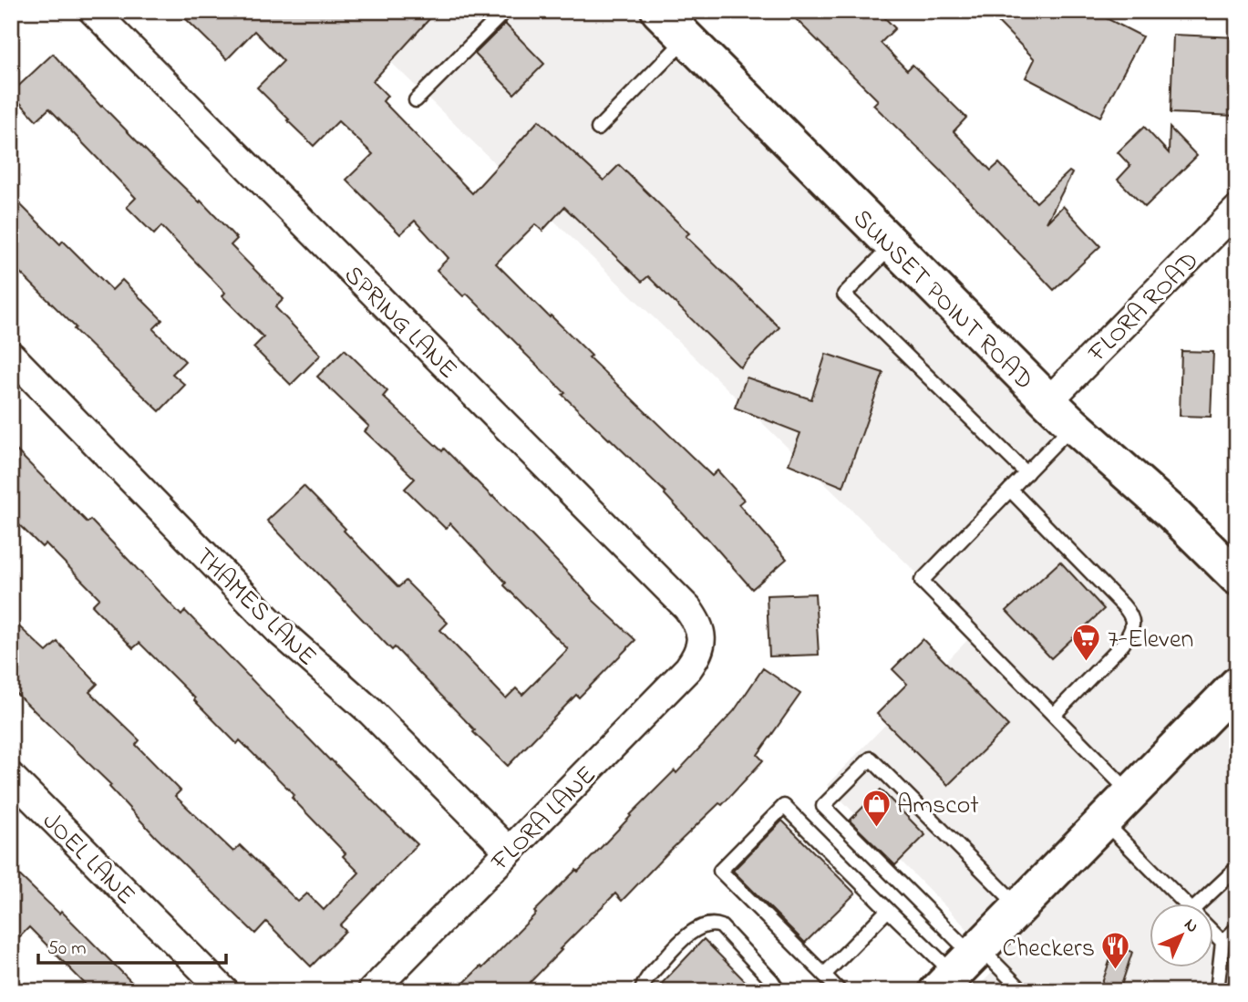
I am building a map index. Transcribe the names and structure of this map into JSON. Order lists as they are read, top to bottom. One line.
{"streets":{"main road":["SUNSET POINT ROAD"],"street":["FLORA ROAD","SPRING LANE","THAMES LANE","FLORA LANE","JOEL LANE"]},"crossings":[["SUNSET POINT ROAD","FLORA ROAD"],["SPRING LANE","FLORA LANE"],["THAMES LANE","FLORA LANE"]],"places":{"supermarket":["7-Eleven"],"shop":["Amscot"],"restaurant":["Checkers"]},"scale_bar":"50 m","north":"top right"}
